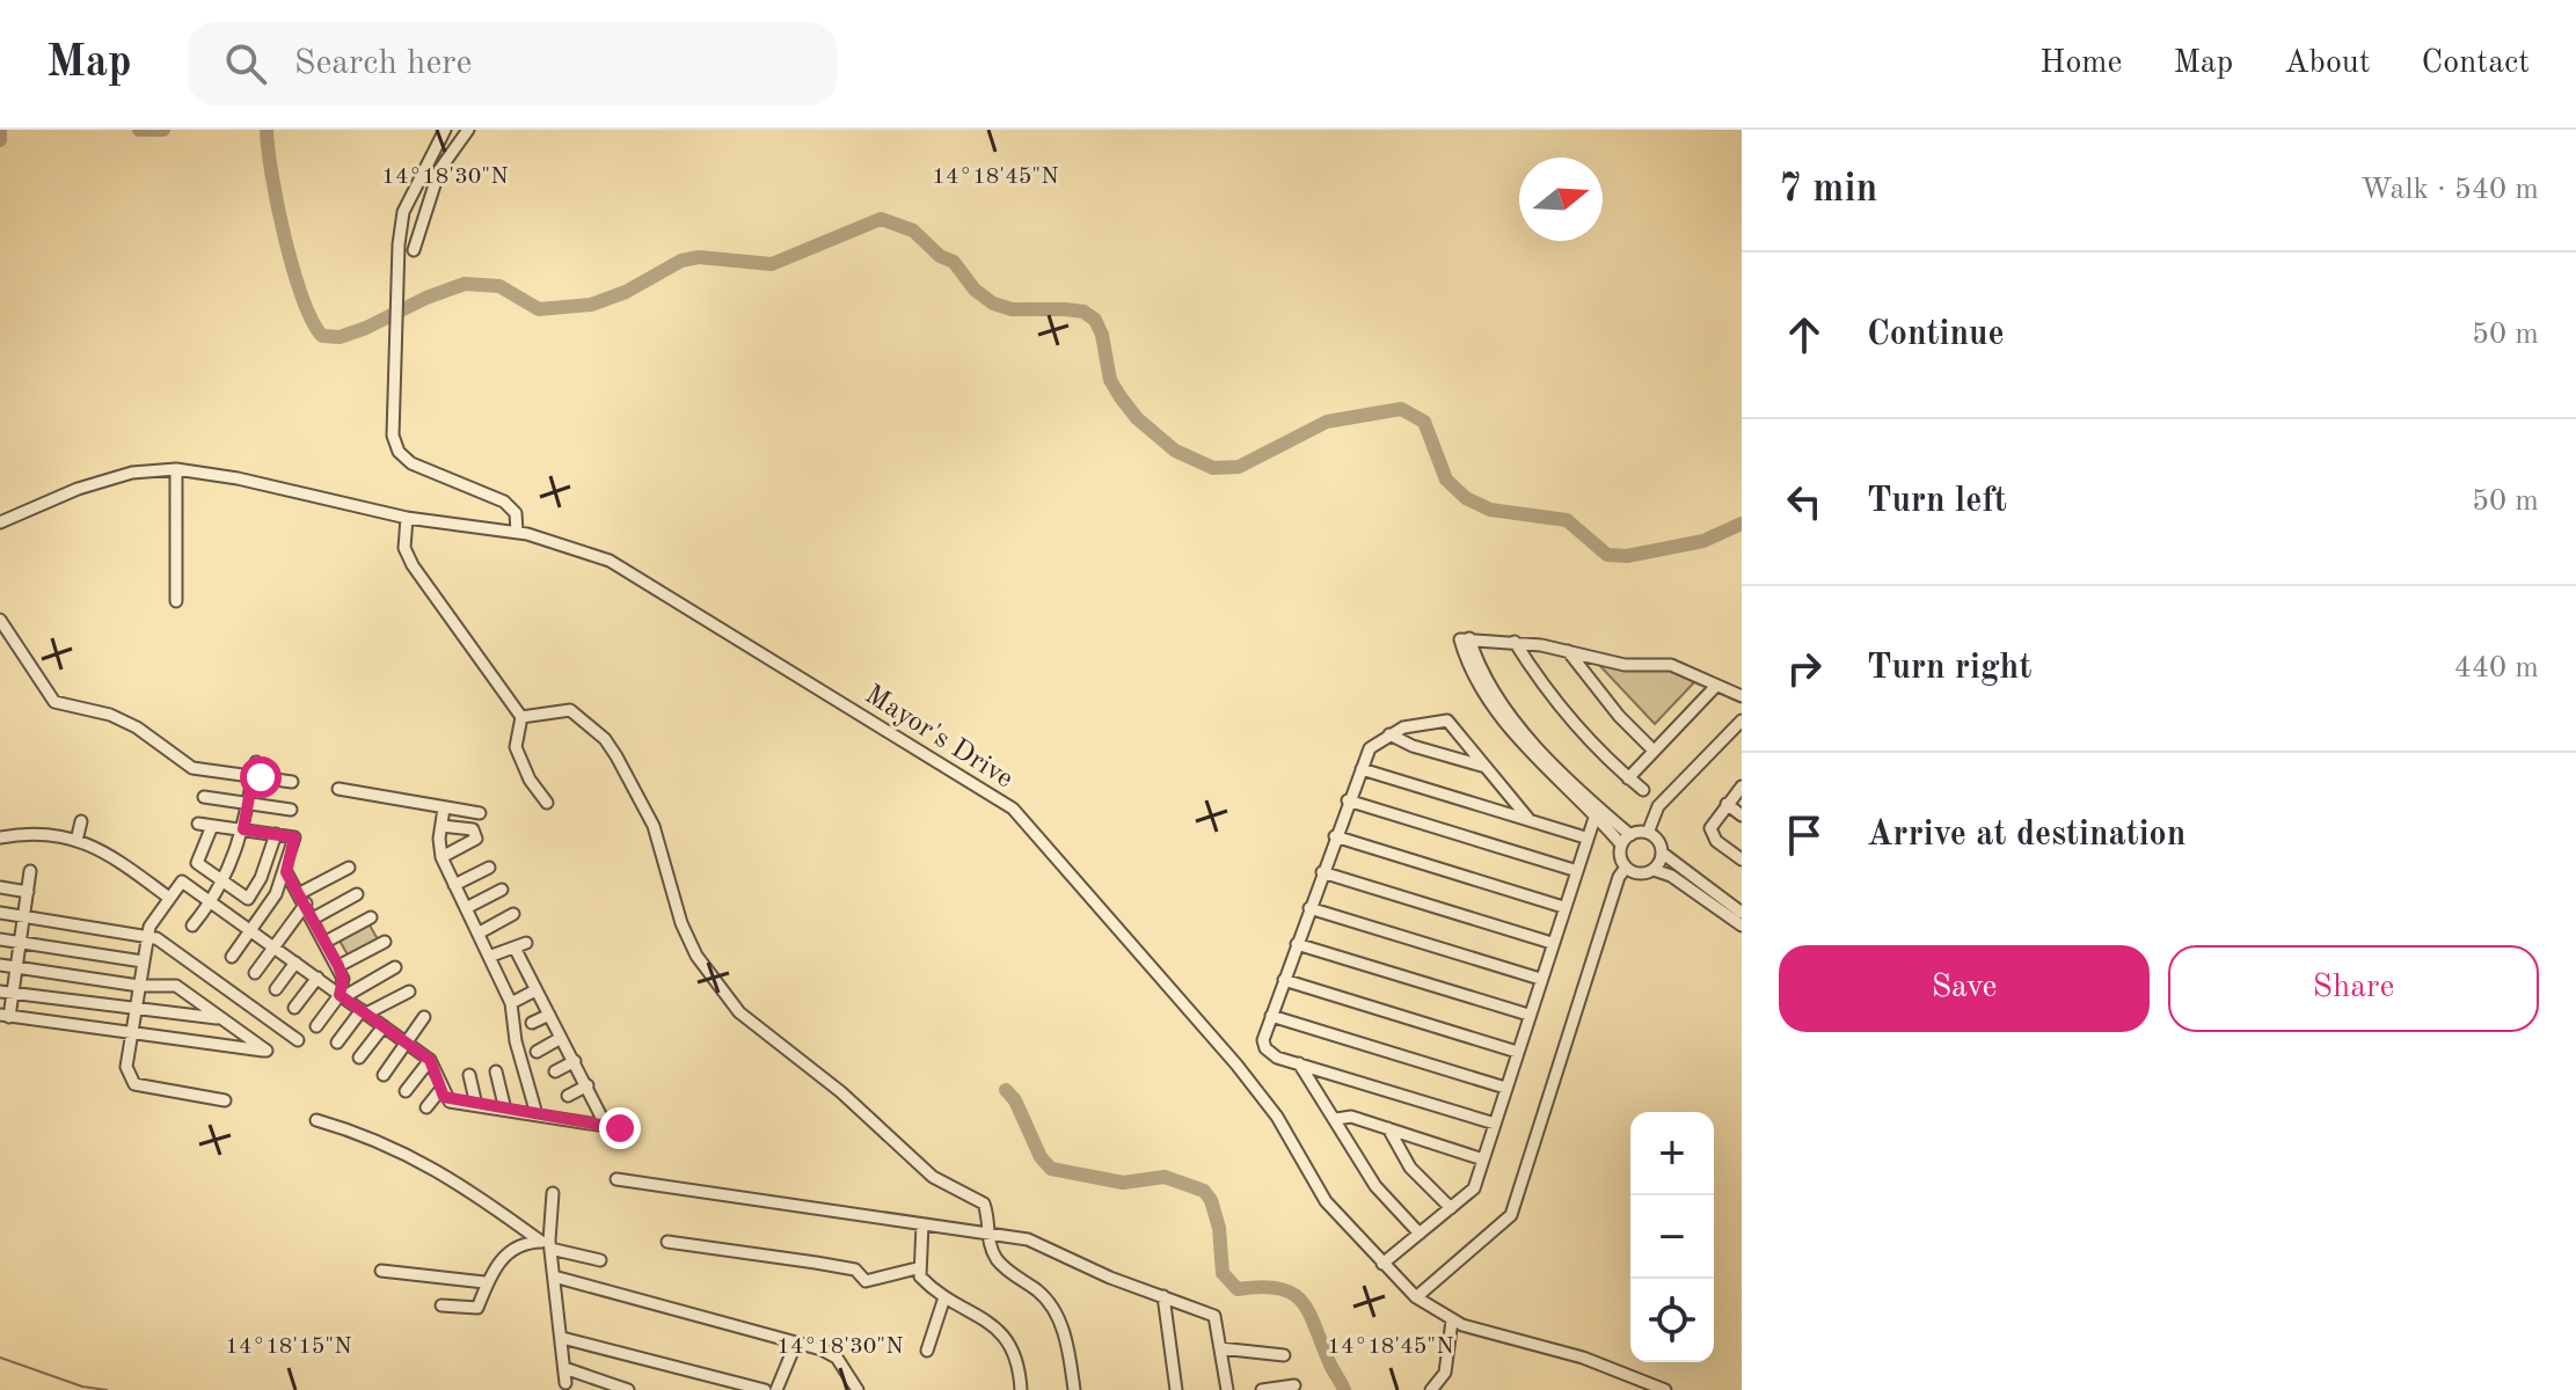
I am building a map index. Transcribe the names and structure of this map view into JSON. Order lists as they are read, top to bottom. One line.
{"streets":{"street":["Mayor's Drive"]},"north":"right","page":{"header":"Map","search":"Search here","nav":["Home","Map","About","Contact"],"heading":["7 min","Walk · 540 m"],"list":[["Continue","50 m"],["Turn left","50 m"],["Turn right","440 m"],"Arrive at destination"],"buttons":["Save","Share"],"map_buttons":["+","−"]},"coordinates":["14°18'30\"N","14°18'45\"N","14°18'15\"N"]}
